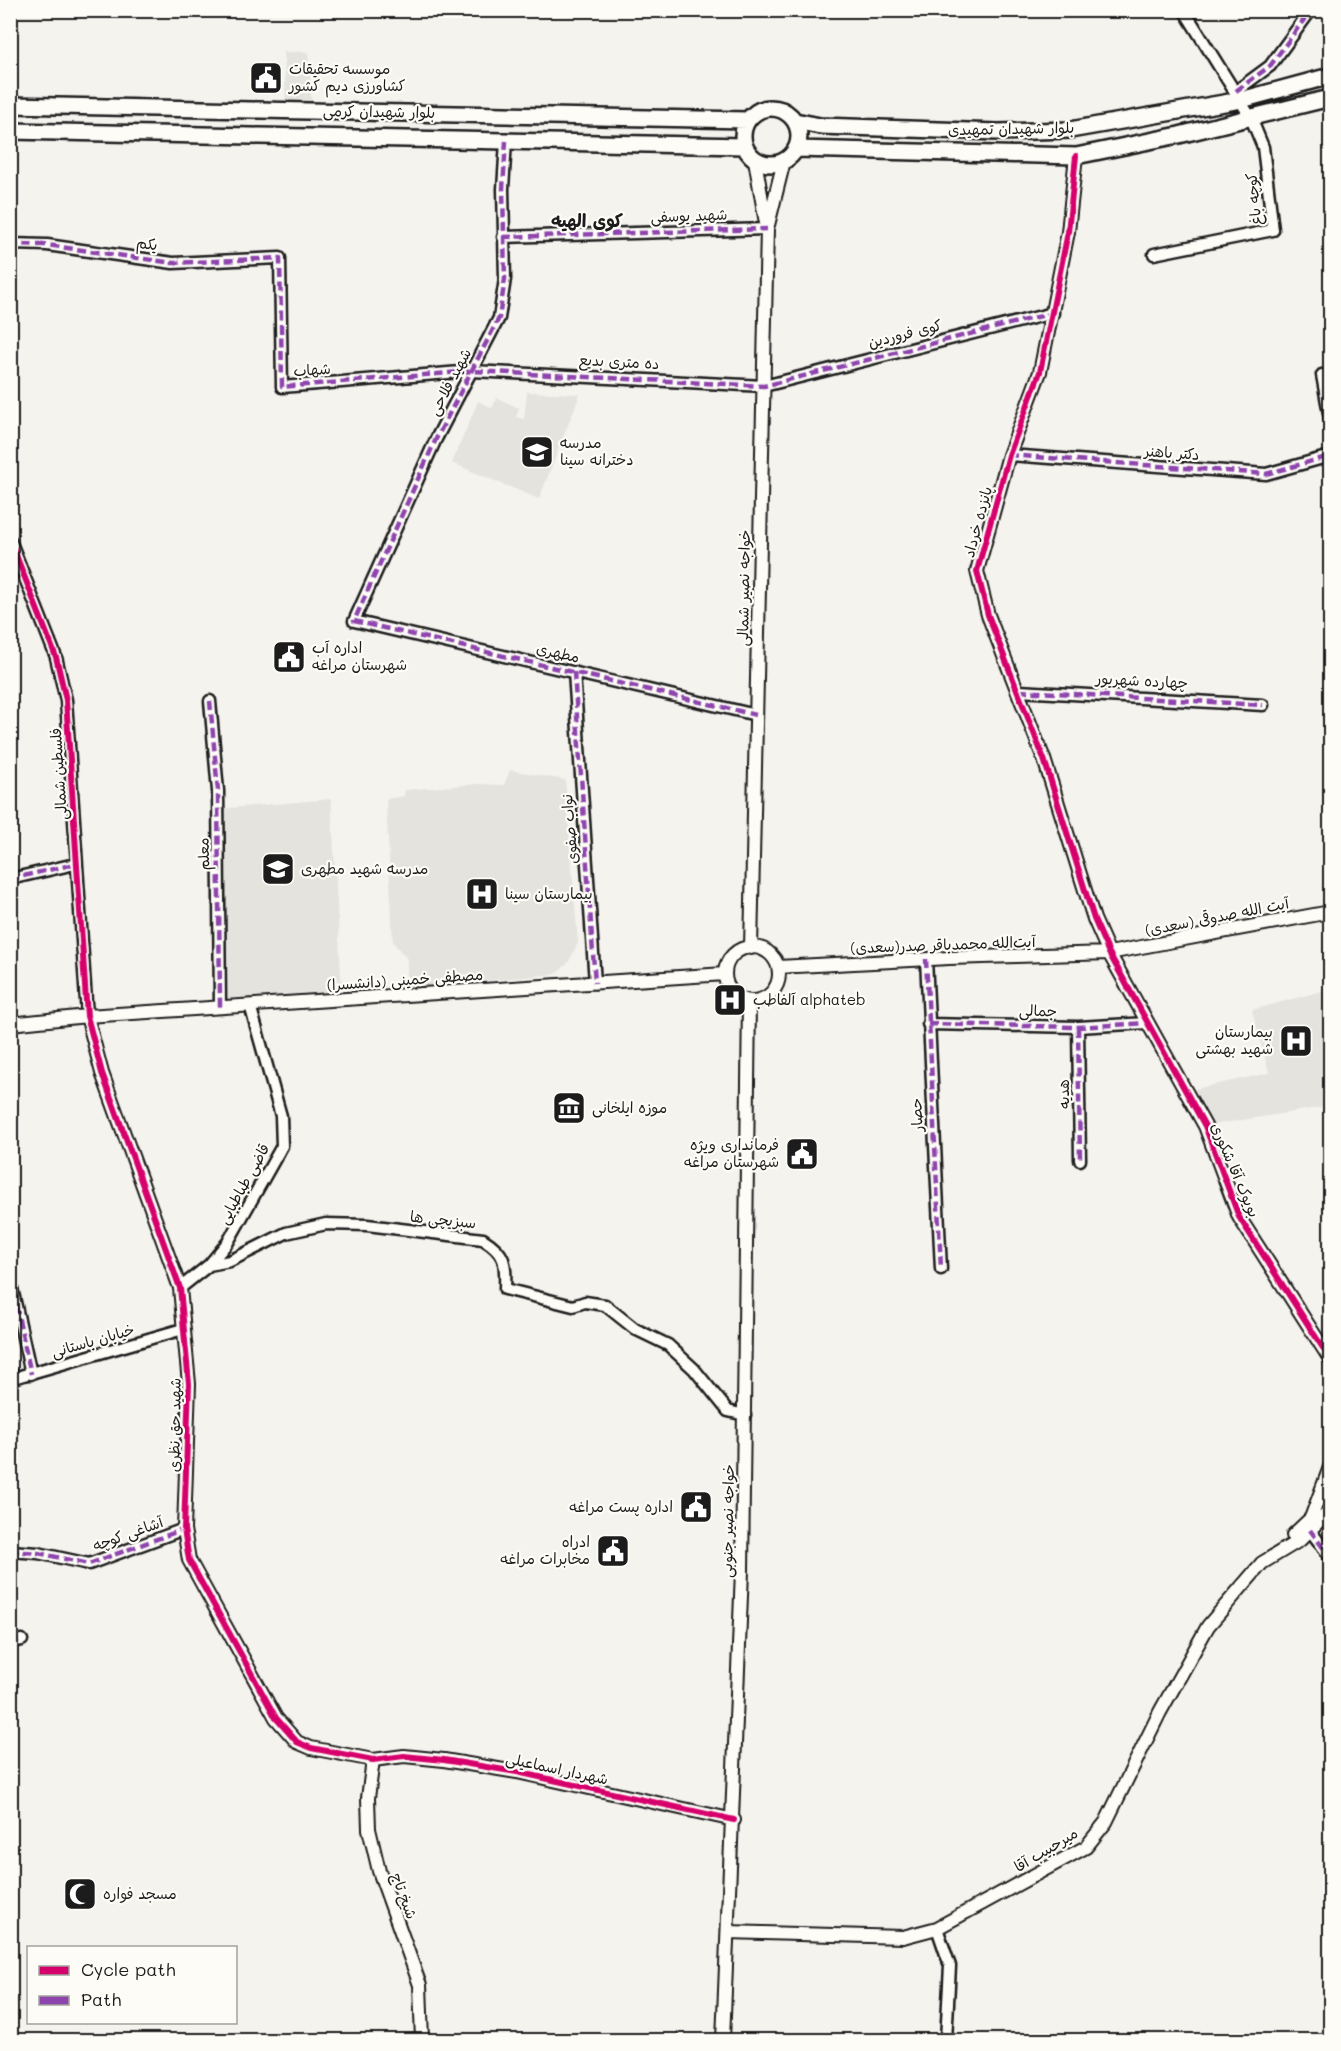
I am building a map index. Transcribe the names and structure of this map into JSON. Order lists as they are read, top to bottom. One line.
{"streets":{"main road":["بلوار شهیدان کرمی","بلوار شهیدان تمهیدی"],"street":["کوچه باغ","شهید یوسفی","یکم","کوی فروردین","ده متری بدیع","شهاب","شهید فلاحی","دکتر باهنر","پانزده خرداد","خواجه نصیر شمالی","مطهری","چهارده شهریور","فلسطین شمالی","نواب صفوی","معلم","آیت الله صدوقی (سعدی)","آیت‌الله محمدباقر صدر(سعدی)","مصطفی خمینی (دانشسرا)","جمالی","هدیه","حصار","بویوک آقا شکوری","قاضی طباطبایی","سبزیچی ها","خیابان باستانی","شهید حق نظری","خواجه نصیر جنوبی","آشاغی کوچه","شهردار اسماعیلی","میرحبیب آقا","شیخ تاج"]},"crossings":[["بلوار شهیدان کرمی","بلوار شهیدان تمهیدی"],["بلوار شهیدان کرمی","شهید فلاحی"],["بلوار شهیدان تمهیدی","کوچه باغ"],["بلوار شهیدان تمهیدی","پانزده خرداد"],["شهید یوسفی","شهید فلاحی"],["شهید یوسفی","خواجه نصیر شمالی"],["یکم","شهاب"],["کوی فروردین","ده متری بدیع"],["کوی فروردین","پانزده خرداد"],["کوی فروردین","خواجه نصیر شمالی"],["ده متری بدیع","شهاب"],["ده متری بدیع","شهید فلاحی"],["ده متری بدیع","خواجه نصیر شمالی"],["شهاب","شهید فلاحی"],["شهید فلاحی","مطهری"],["دکتر باهنر","پانزده خرداد"],["پانزده خرداد","چهارده شهریور"],["پانزده خرداد","آیت الله صدوقی (سعدی)"],["پانزده خرداد","آیت‌الله محمدباقر صدر(سعدی)"],["پانزده خرداد","بویوک آقا شکوری"],["خواجه نصیر شمالی","مطهری"],["خواجه نصیر شمالی","آیت‌الله محمدباقر صدر(سعدی)"],["خواجه نصیر شمالی","مصطفی خمینی (دانشسرا)"],["خواجه نصیر شمالی","خواجه نصیر جنوبی"],["مطهری","نواب صفوی"],["فلسطین شمالی","مصطفی خمینی (دانشسرا)"],["فلسطین شمالی","شهید حق نظری"],["نواب صفوی","مصطفی خمینی (دانشسرا)"],["معلم","مصطفی خمینی (دانشسرا)"],["آیت الله صدوقی (سعدی)","آیت‌الله محمدباقر صدر(سعدی)"],["آیت الله صدوقی (سعدی)","بویوک آقا شکوری"],["آیت‌الله محمدباقر صدر(سعدی)","مصطفی خمینی (دانشسرا)"],["آیت‌الله محمدباقر صدر(سعدی)","حصار"],["آیت‌الله محمدباقر صدر(سعدی)","بویوک آقا شکوری"],["آیت‌الله محمدباقر صدر(سعدی)","خواجه نصیر جنوبی"],["مصطفی خمینی (دانشسرا)","قاضی طباطبایی"],["مصطفی خمینی (دانشسرا)","شهید حق نظری"],["مصطفی خمینی (دانشسرا)","خواجه نصیر جنوبی"],["جمالی","هدیه"],["جمالی","حصار"],["جمالی","بویوک آقا شکوری"],["قاضی طباطبایی","سبزیچی ها"],["قاضی طباطبایی","شهید حق نظری"],["سبزیچی ها","خواجه نصیر جنوبی"],["خیابان باستانی","شهید حق نظری"],["شهید حق نظری","آشاغی کوچه"],["شهید حق نظری","شهردار اسماعیلی"],["شهید حق نظری","شیخ تاج"],["خواجه نصیر جنوبی","شهردار اسماعیلی"],["خواجه نصیر جنوبی","میرحبیب آقا"],["شهردار اسماعیلی","شیخ تاج"]],"districts":["کوی الهیه"],"places":{"public building":["موسسه تحقیقات کشاورزی دیم کشور","اداره آب شهرستان مراغه","فرمانداری ویژه شهرستان مراغه","اداره پست مراغه","ادراه مخابرات مراغه"],"school or university":["مدرسه دخترانه سینا","مدرسه شهید مطهری"],"hospital":["بیمارستان سینا","آلفاطب alphateb","بیمارستان شهید بهشتی"],"museum":["موزه ایلخانی"],"mosque":["مسجد فواره"]},"legend":["Cycle path","Path"]}
